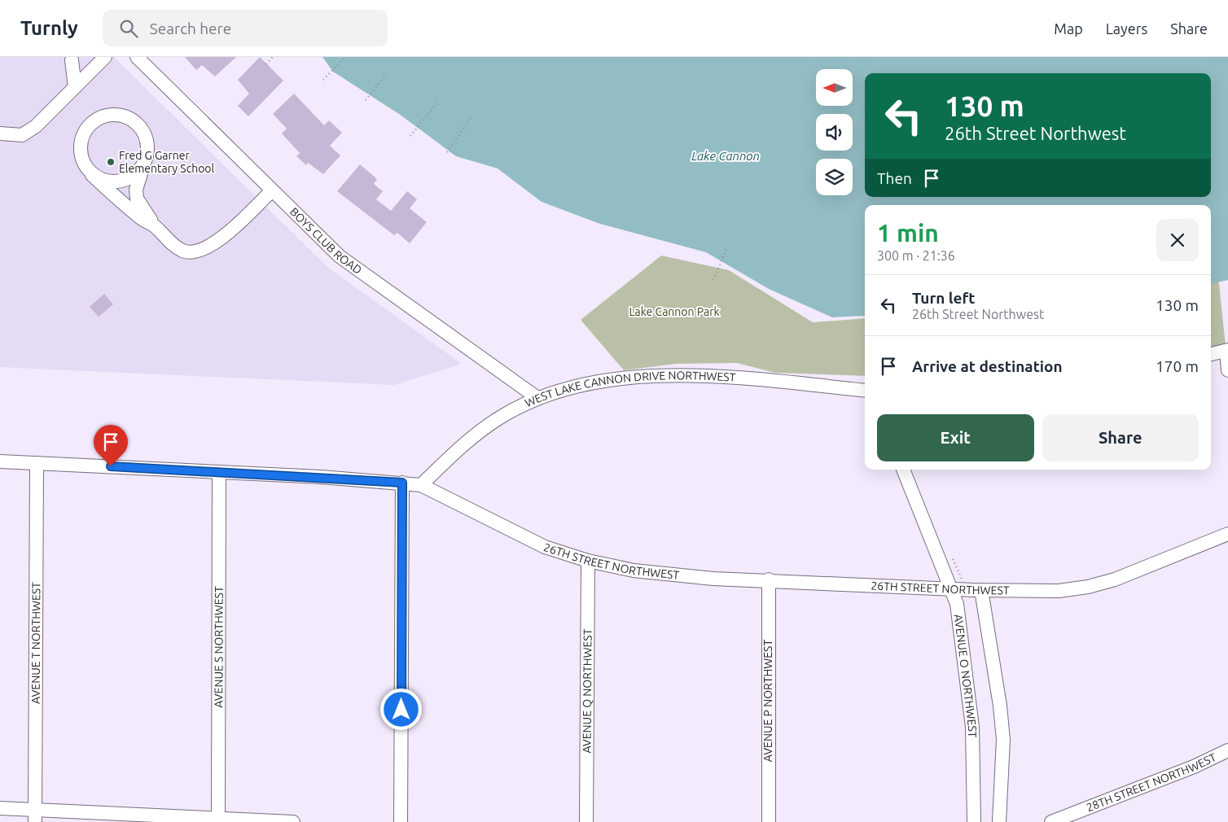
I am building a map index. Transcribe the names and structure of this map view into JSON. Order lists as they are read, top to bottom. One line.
{"streets":{"street":["BOYS CLUB ROAD","WEST LAKE CANNON DRIVE NORTHWEST","26TH STREET NORTHWEST","AVENUE T NORTHWEST","AVENUE S NORTHWEST","AVENUE O NORTHWEST","AVENUE Q NORTHWEST","AVENUE P NORTHWEST","28TH STREET NORTHWEST"]},"crossings":[["BOYS CLUB ROAD","WEST LAKE CANNON DRIVE NORTHWEST"],["WEST LAKE CANNON DRIVE NORTHWEST","26TH STREET NORTHWEST"],["26TH STREET NORTHWEST","AVENUE T NORTHWEST"],["26TH STREET NORTHWEST","AVENUE S NORTHWEST"],["26TH STREET NORTHWEST","AVENUE O NORTHWEST"],["26TH STREET NORTHWEST","AVENUE Q NORTHWEST"],["26TH STREET NORTHWEST","AVENUE P NORTHWEST"]],"water":["Lake Cannon"],"parks":["Lake Cannon Park"],"places":["Fred G Garner Elementary School"],"north":"left","page":{"header":"Turnly","search":"Search here","nav":["Map","Layers","Share"],"turn":["130 m","26th Street Northwest"],"then":"Then","heading":["1 min","300 m · 21:36"],"list":[{"name":"Turn left","note":"26th Street Northwest","value":"130 m"},{"name":"Arrive at destination","value":"170 m"}],"buttons":["Exit","Share"]}}
